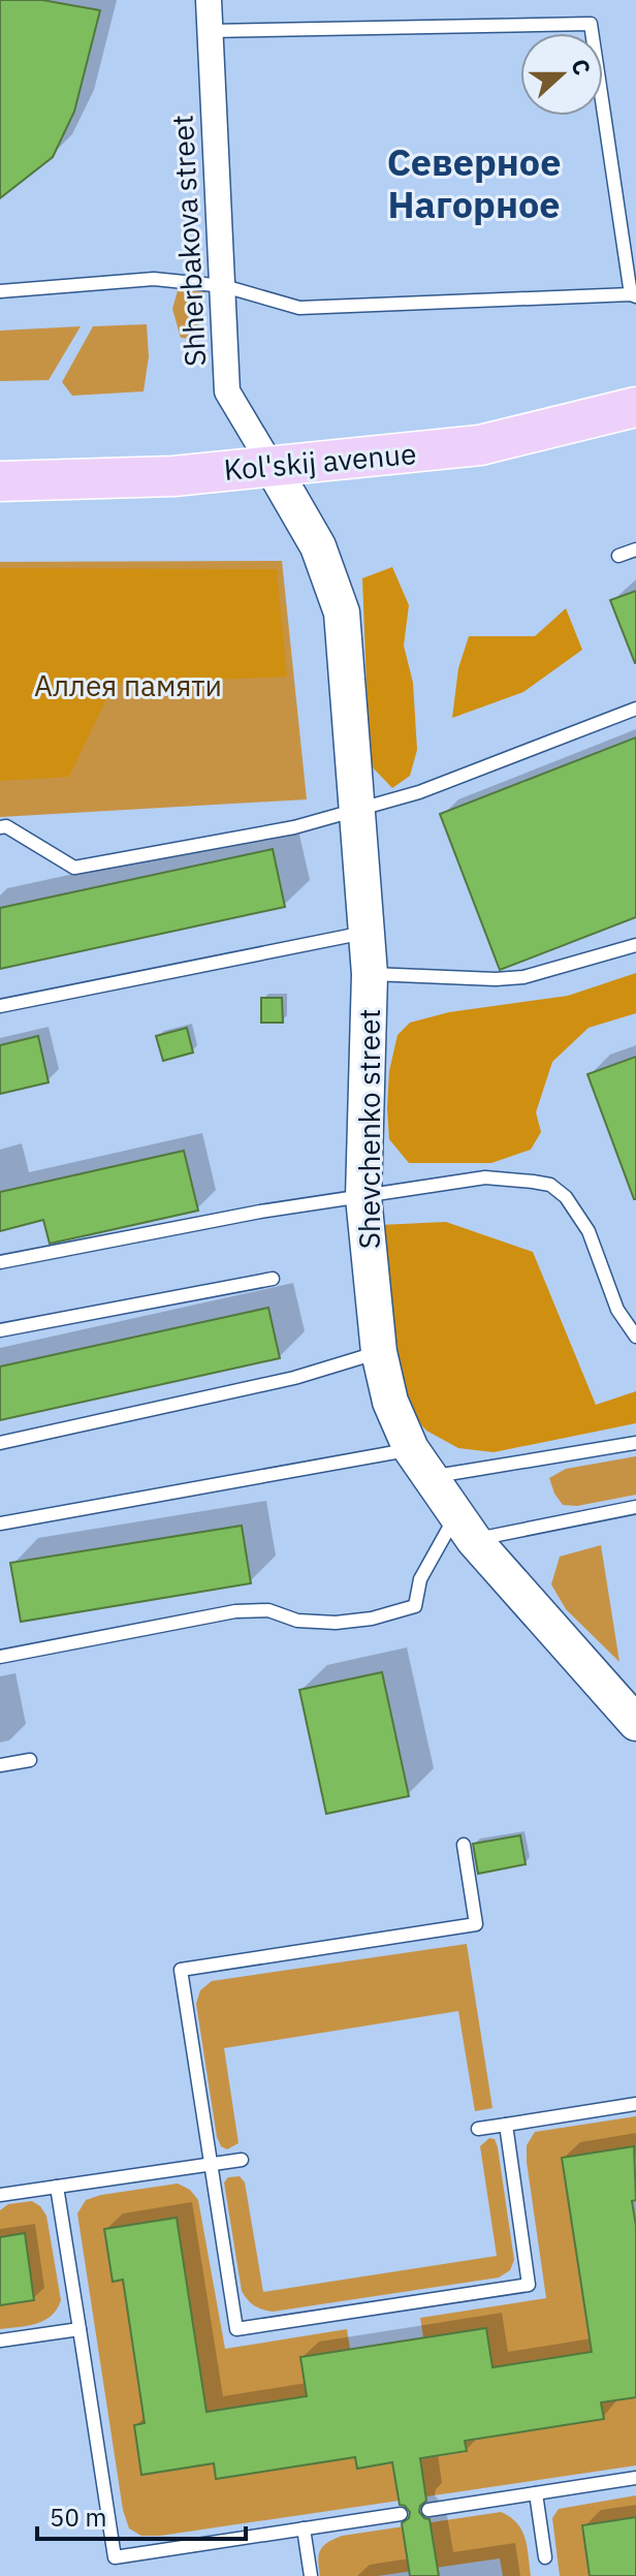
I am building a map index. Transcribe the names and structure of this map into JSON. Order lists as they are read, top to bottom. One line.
{"streets":{"main road":["Kol'skij avenue","Shevchenko street"],"street":["Shherbakova street"]},"crossings":[["Shherbakova street","Kol'skij avenue"],["Shherbakova street","Shevchenko street"],["Kol'skij avenue","Shevchenko street"]],"districts":["Северное Нагорное"],"parks":["Аллея памяти"],"scale_bar":"50 m","north":"right"}
